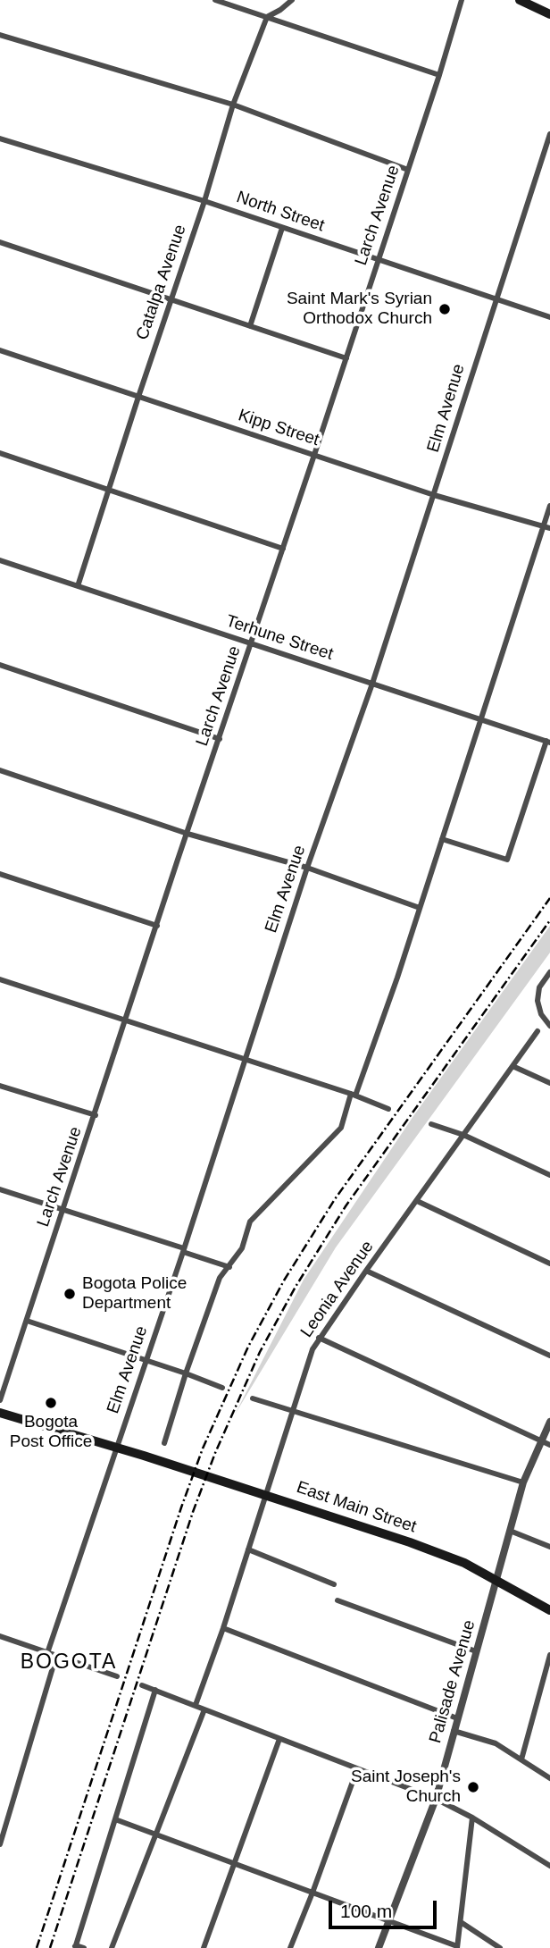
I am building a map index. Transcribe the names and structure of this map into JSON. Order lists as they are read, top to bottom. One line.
{"streets":{"main road":["East Main Street"],"street":["North Street","Larch Avenue","Catalpa Avenue","Elm Avenue","Kipp Street","Terhune Street","Leonia Avenue","Palisade Avenue"]},"crossings":[["North Street","Larch Avenue"],["North Street","Catalpa Avenue"],["North Street","Elm Avenue"],["Larch Avenue","Kipp Street"],["Larch Avenue","Terhune Street"],["Catalpa Avenue","Kipp Street"],["Catalpa Avenue","Terhune Street"],["Elm Avenue","Kipp Street"],["Elm Avenue","Terhune Street"],["Elm Avenue","East Main Street"],["East Main Street","Palisade Avenue"]],"districts":["BOGOTA"],"places":["Saint Mark's Syrian Orthodox Church","Bogota Police Department","Bogota Post Office","Saint Joseph's Church"],"scale_bar":"100 m"}
